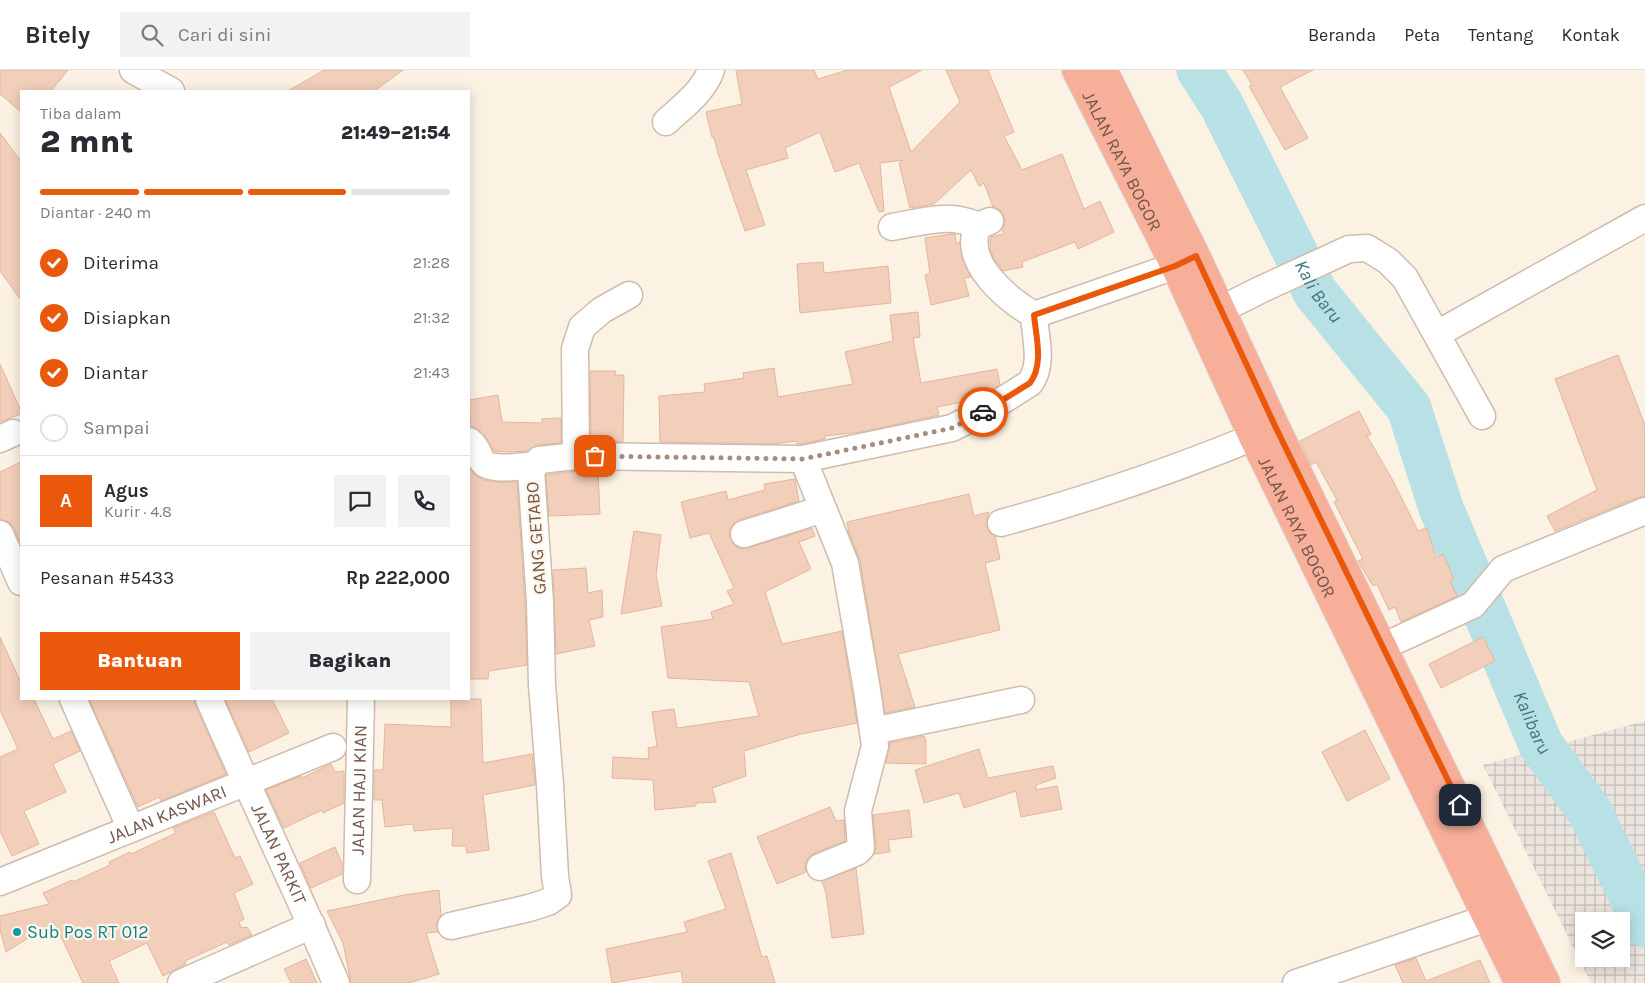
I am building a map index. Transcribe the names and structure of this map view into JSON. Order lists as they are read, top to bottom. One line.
{"streets":{"highway":["JALAN RAYA BOGOR"],"street":["GANG GETABO","JALAN HAJI KIAN","JALAN KASWARI","JALAN PARKIT"]},"crossings":[["JALAN KASWARI","JALAN PARKIT"]],"water":["Kali Baru","Kalibaru"],"places":["Sub Pos RT 012"],"page":{"header":"Bitely","search":"Cari di sini","nav":["Beranda","Peta","Tentang","Kontak"],"heading":["2 mnt","Tiba dalam","21:49–21:54"],"panel":["Agus","Kurir · 4.8","Pesanan #5433","Rp 222,000"],"bar":"Diantar · 240 m","list":[["Diterima","21:28"],["Disiapkan","21:32"],["Diantar","21:43"],"Sampai"],"round":"A","buttons":["Bantuan","Bagikan"]}}
